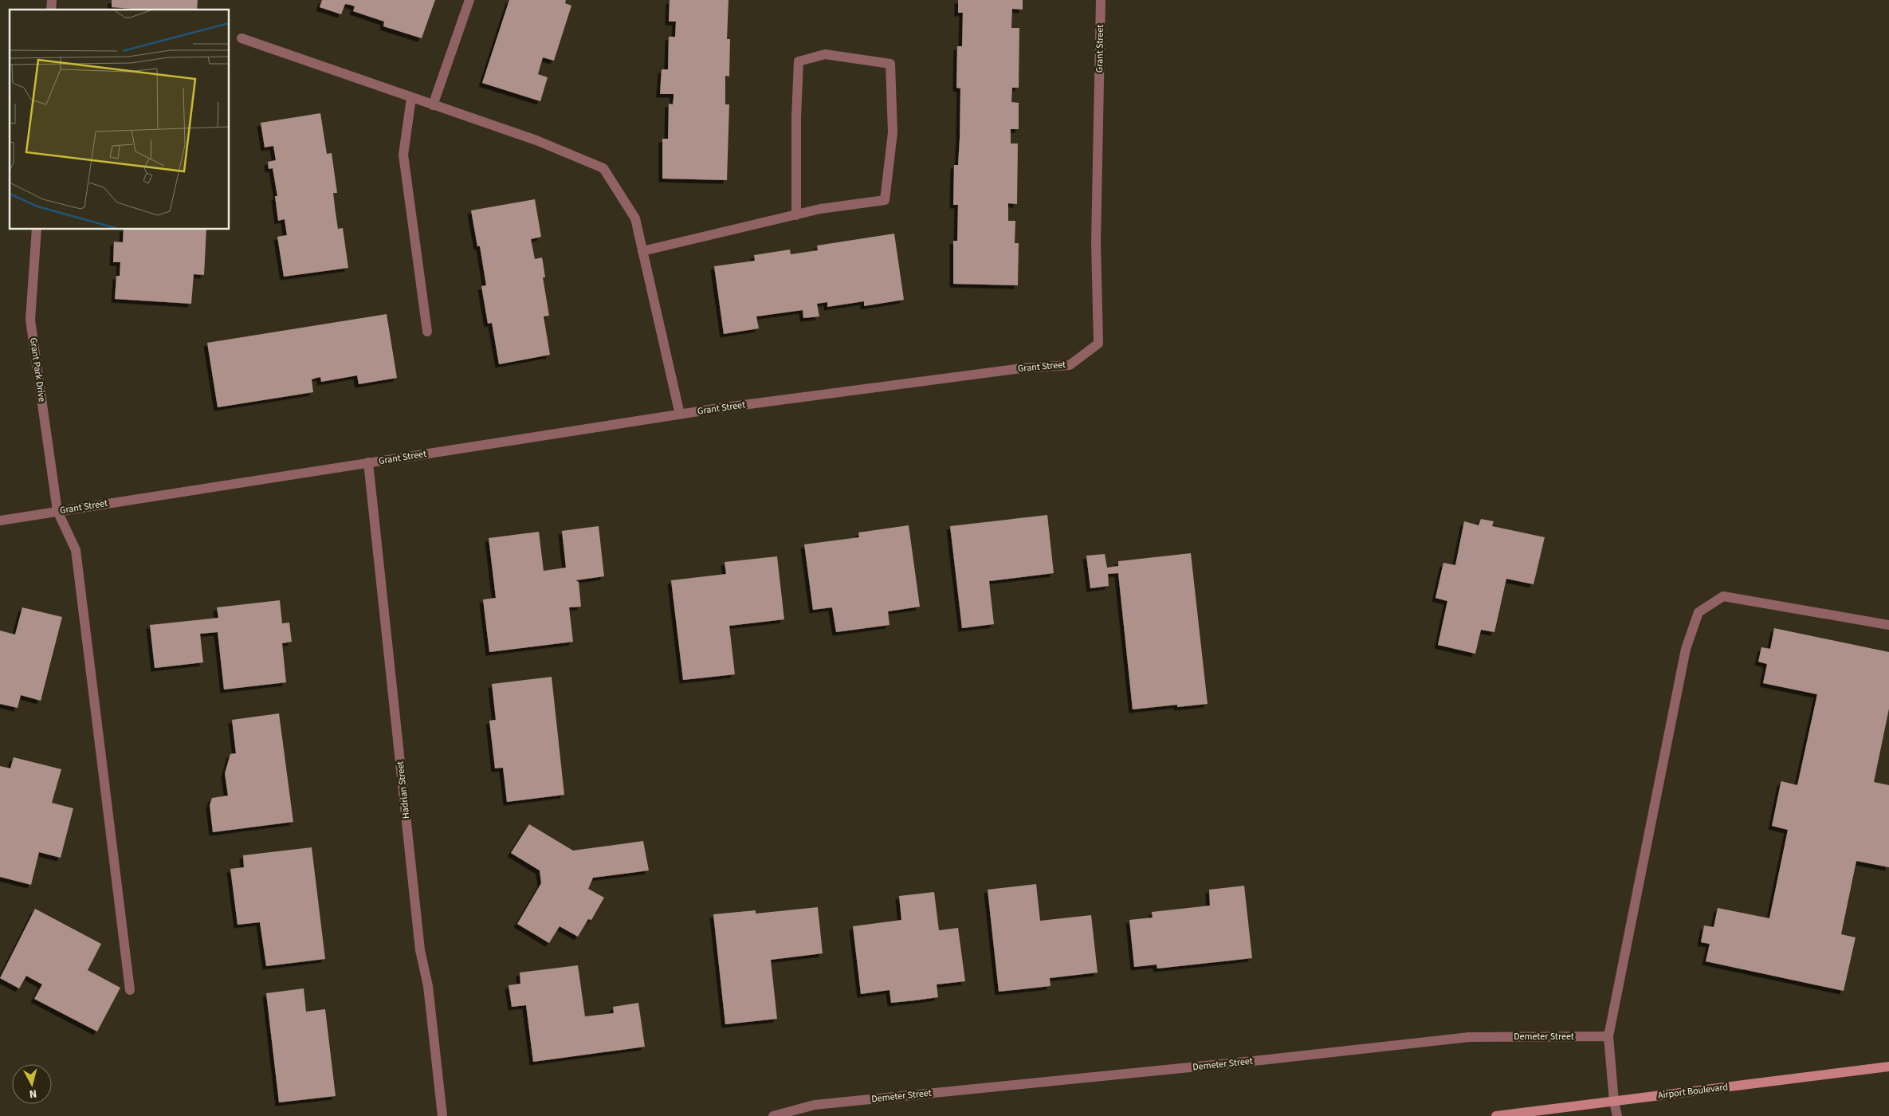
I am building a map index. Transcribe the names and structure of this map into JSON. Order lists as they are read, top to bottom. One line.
{"streets":{"main road":["Airport Boulevard"],"street":["Grant Street","Grant Park Drive","Hadrian Street","Demeter Street"]},"crossings":[["Grant Street","Grant Park Drive"],["Grant Street","Hadrian Street"]],"north":"bottom"}
